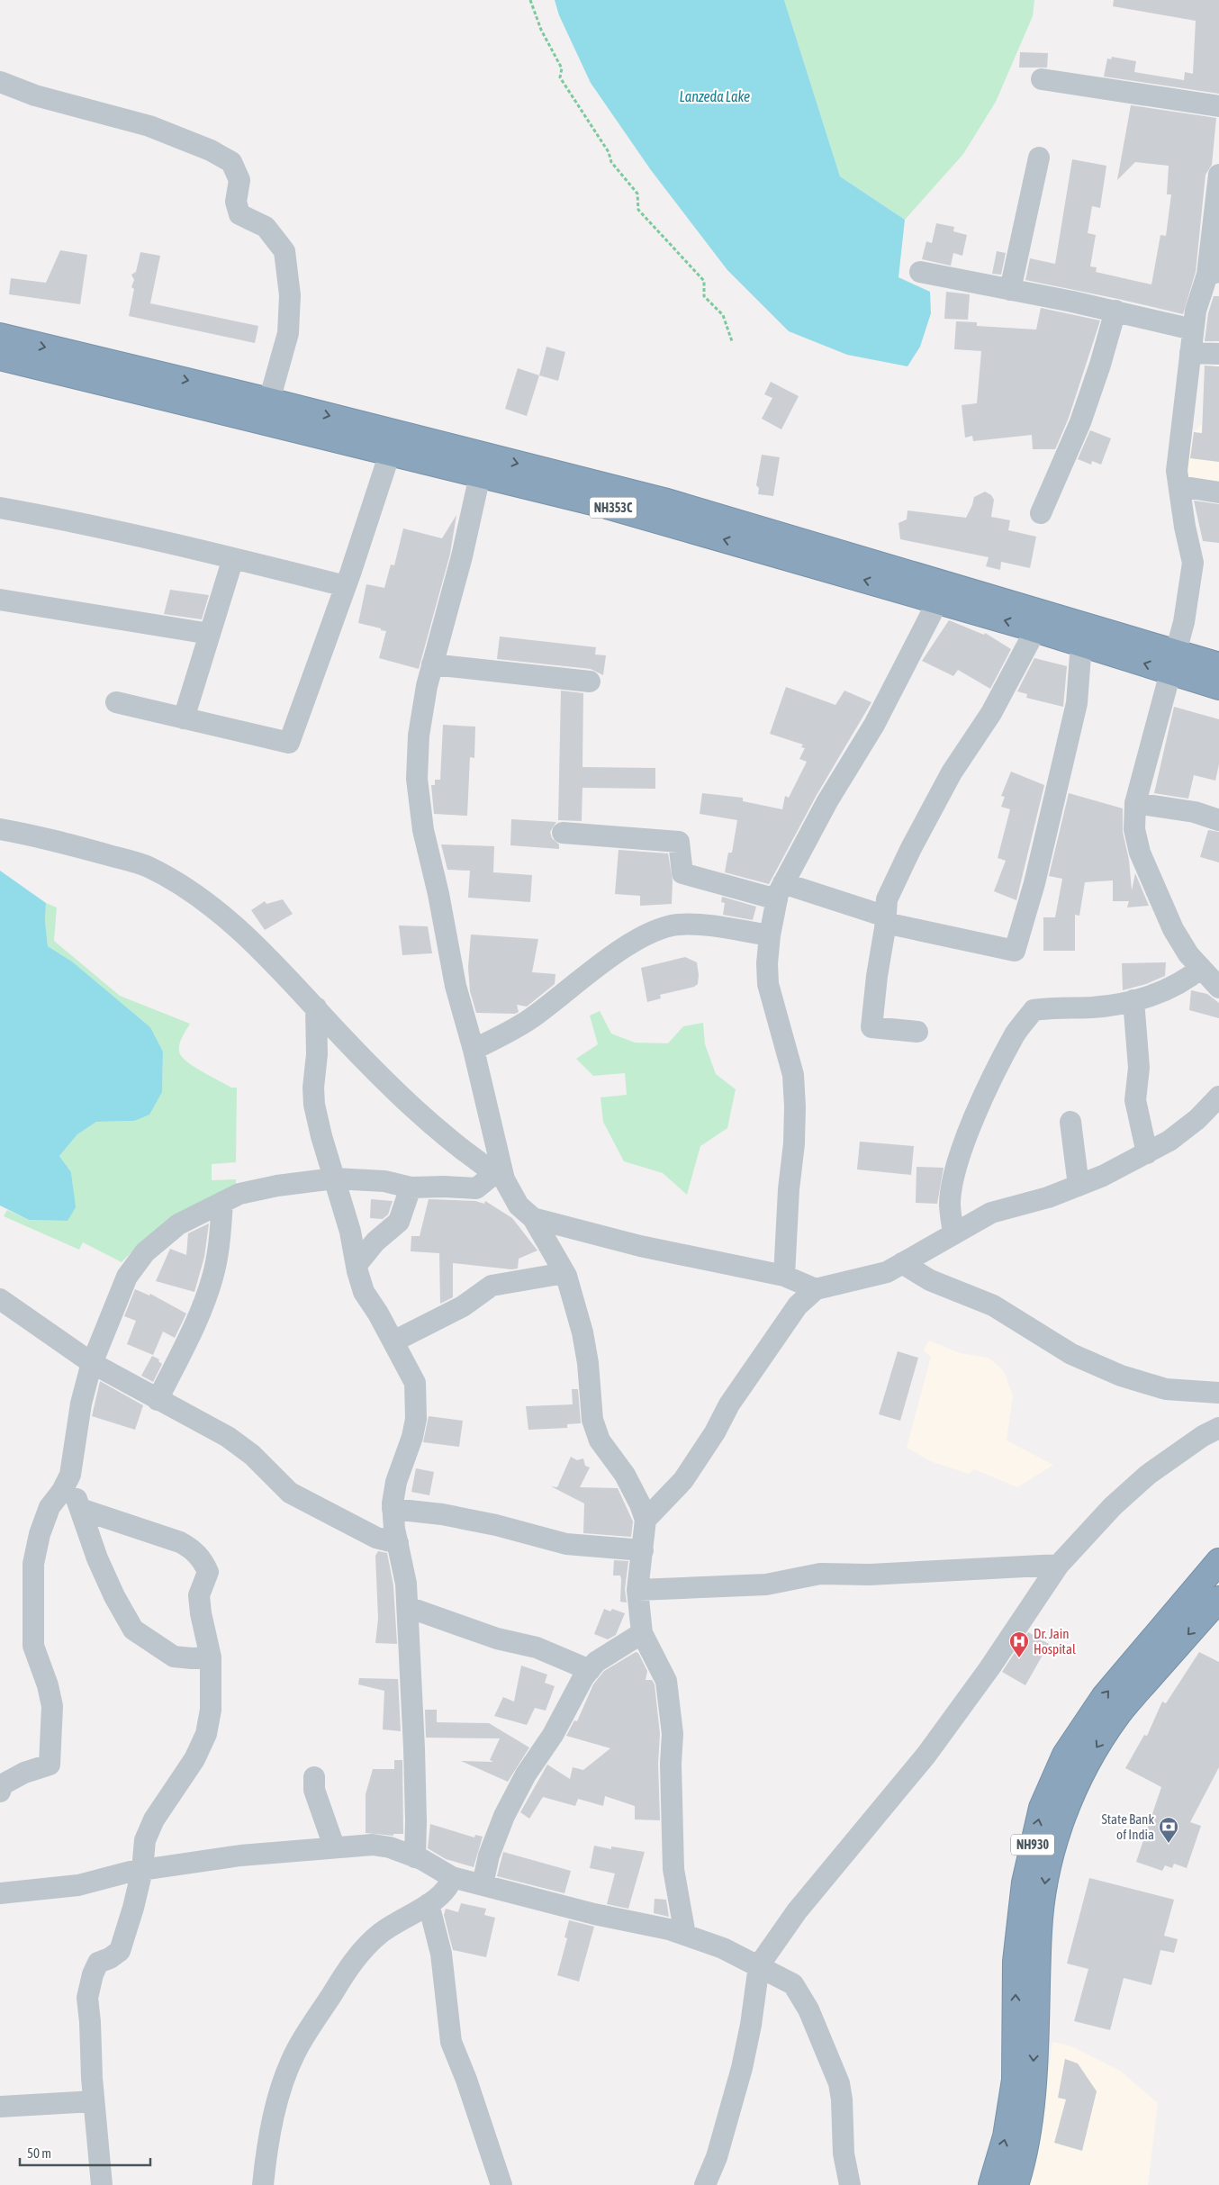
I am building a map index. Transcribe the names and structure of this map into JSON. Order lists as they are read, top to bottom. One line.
{"streets":{"highway":["NH353C","NH930"]},"water":["Lanzeda Lake"],"places":{"hospital":["Dr. Jain Hospital"],"bank":["State Bank of India"]},"scale_bar":"50 m"}
